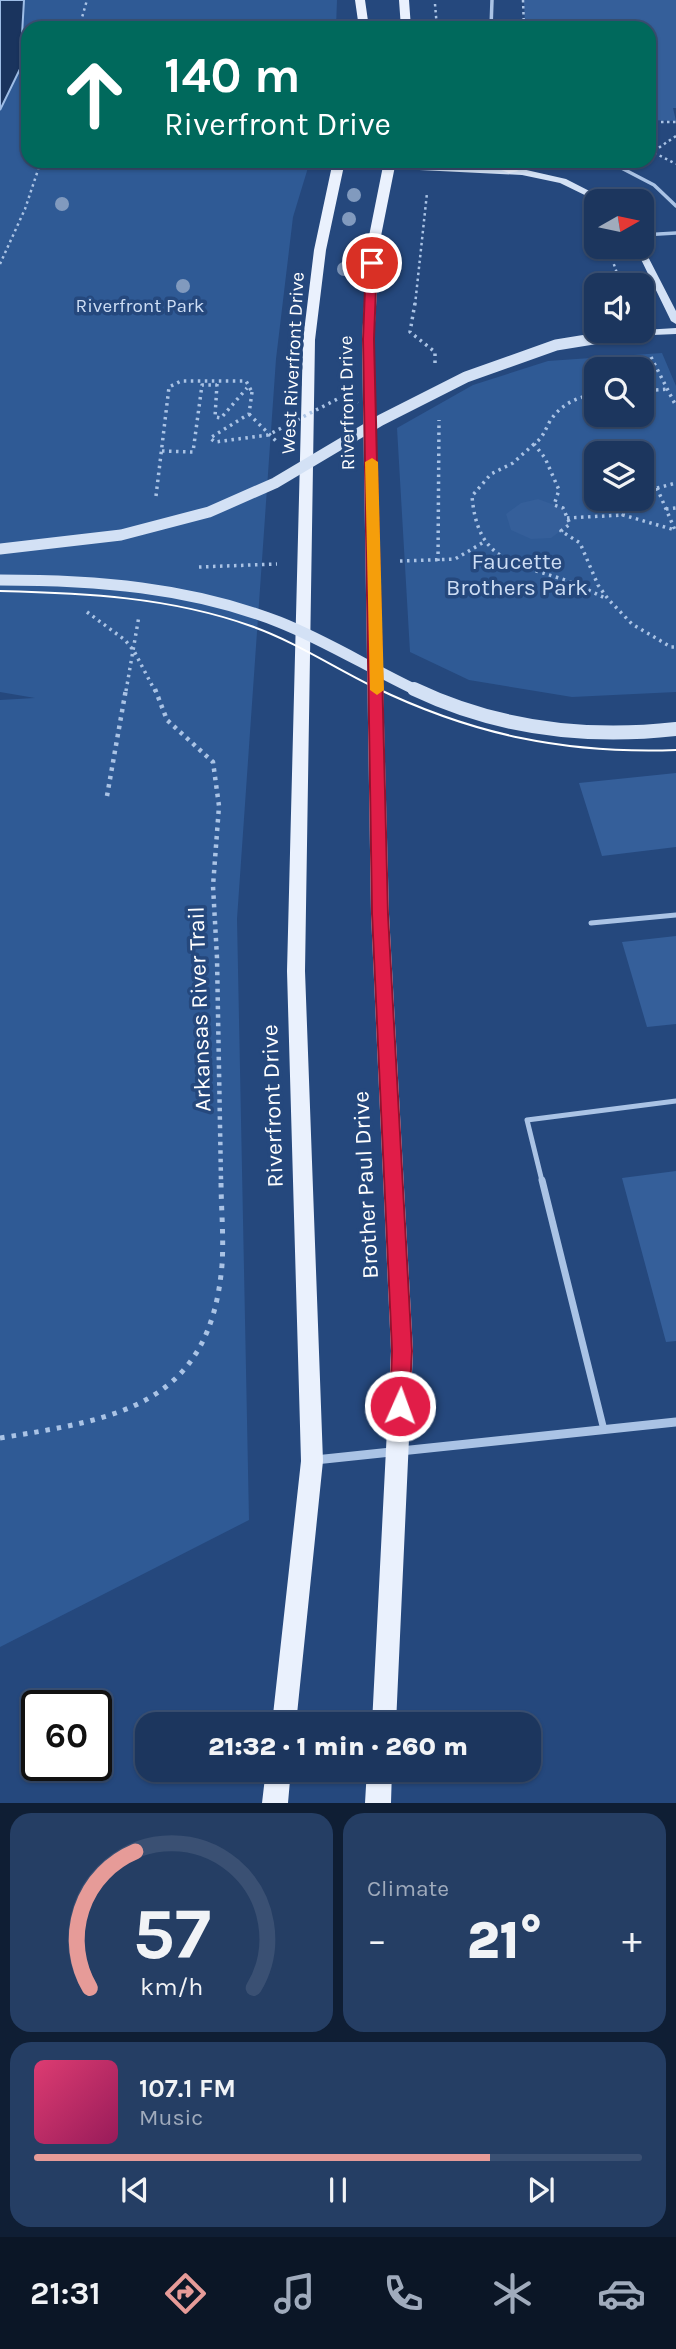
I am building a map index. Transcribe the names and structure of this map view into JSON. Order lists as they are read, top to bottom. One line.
{"streets":{"main road":["West Riverfront Drive","Riverfront Drive","Brother Paul Drive"],"path":["Arkansas River Trail"]},"crossings":[["West Riverfront Drive","Riverfront Drive"],["Riverfront Drive","Brother Paul Drive"]],"parks":["Riverfront Park","Faucette Brothers Park"],"north":"right","page":{"turn":["140 m","Riverfront Drive"],"limit":"60","trip":"21:32 · 1 min · 260 m","tile":"Climate","heat":["−","21°","+"],"song":["107.1 FM","Music"],"tabs":"21:31","gauge":["57","km/h"]}}
